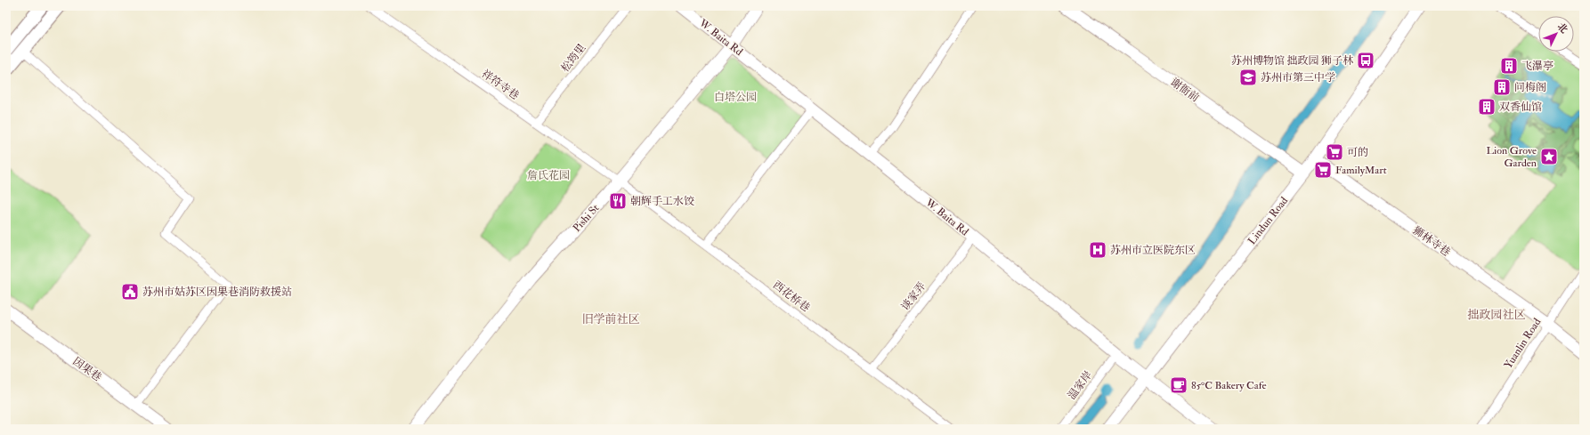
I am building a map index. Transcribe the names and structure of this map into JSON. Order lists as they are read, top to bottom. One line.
{"streets":{"street":["W. Baita Rd","松筠里","祥符寺巷","谢衙前","Pishi St","Lindun Road","狮林寺巷","西花桥巷","谈家弄","Yuanlin Road","因果巷","温家岸"]},"crossings":[["W. Baita Rd","Pishi St"],["W. Baita Rd","Lindun Road"],["W. Baita Rd","谈家弄"],["W. Baita Rd","温家岸"],["松筠里","祥符寺巷"],["祥符寺巷","Pishi St"],["祥符寺巷","西花桥巷"],["谢衙前","Lindun Road"],["Pishi St","西花桥巷"],["Lindun Road","狮林寺巷"],["狮林寺巷","Yuanlin Road"],["西花桥巷","谈家弄"]],"districts":["拙政园社区","旧学前社区"],"parks":["白塔公园","詹氏花园"],"places":{"bus stop":["苏州博物馆 拙政园 狮子林"],"building":["飞瀑亭","问梅阁","双香仙馆"],"school or university":["苏州市第三中学"],"supermarket":["可的","FamilyMart"],"place":["Lion Grove Garden"],"restaurant":["朝辉手工水饺"],"hospital":["苏州市立医院东区"],"public building":["苏州市姑苏区因果巷消防救援站"],"cafe":["85°C Bakery Cafe"]},"north":"top right"}
